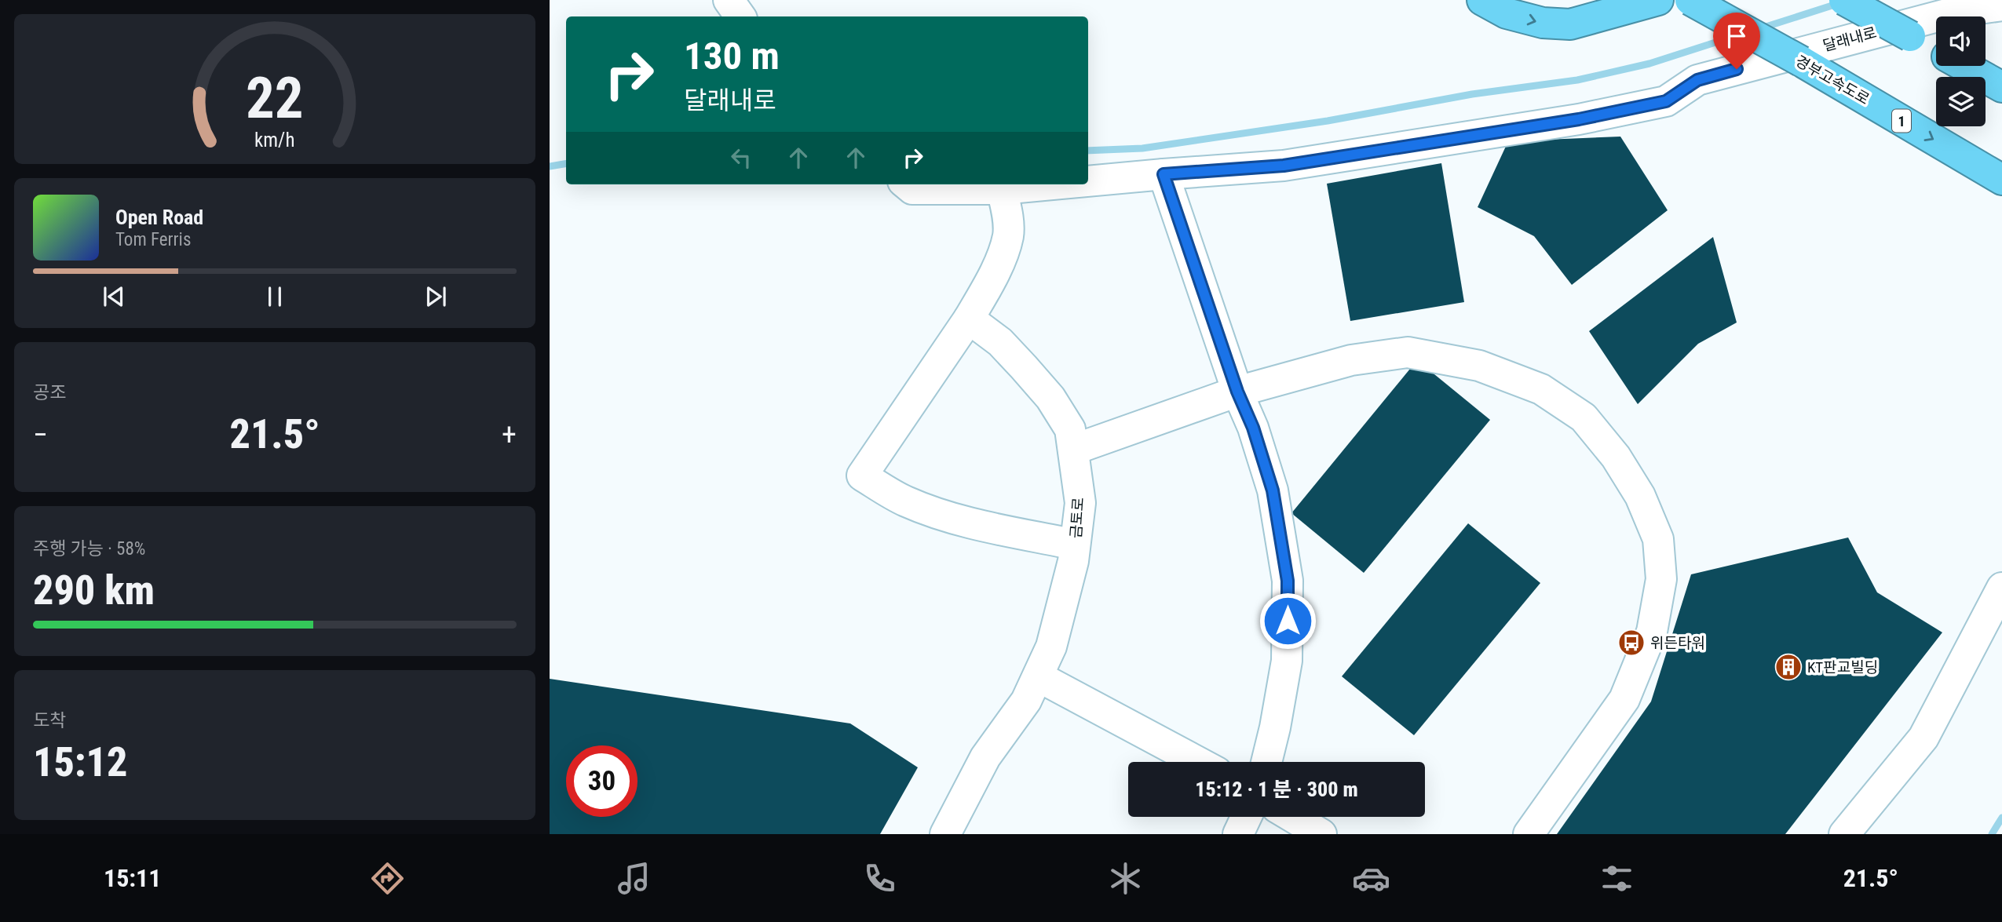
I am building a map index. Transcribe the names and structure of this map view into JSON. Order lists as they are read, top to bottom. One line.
{"streets":{"highway":["경부고속도로","1"],"street":["달래내로","금토로"]},"places":{"bus stop":["위든타워"],"building":["KT판교빌딩"]},"page":{"turn":["130 m","달래내로"],"song":["Open Road","Tom Ferris"],"tile":["공조",["주행 가능 · 58%","290 km"],["도착","15:12"]],"heat":["−","21.5°","+"],"limit":"30","trip":"15:12 · 1 분 · 300 m","tabs":["15:11","21.5°"],"gauge":["22","km/h"]}}
